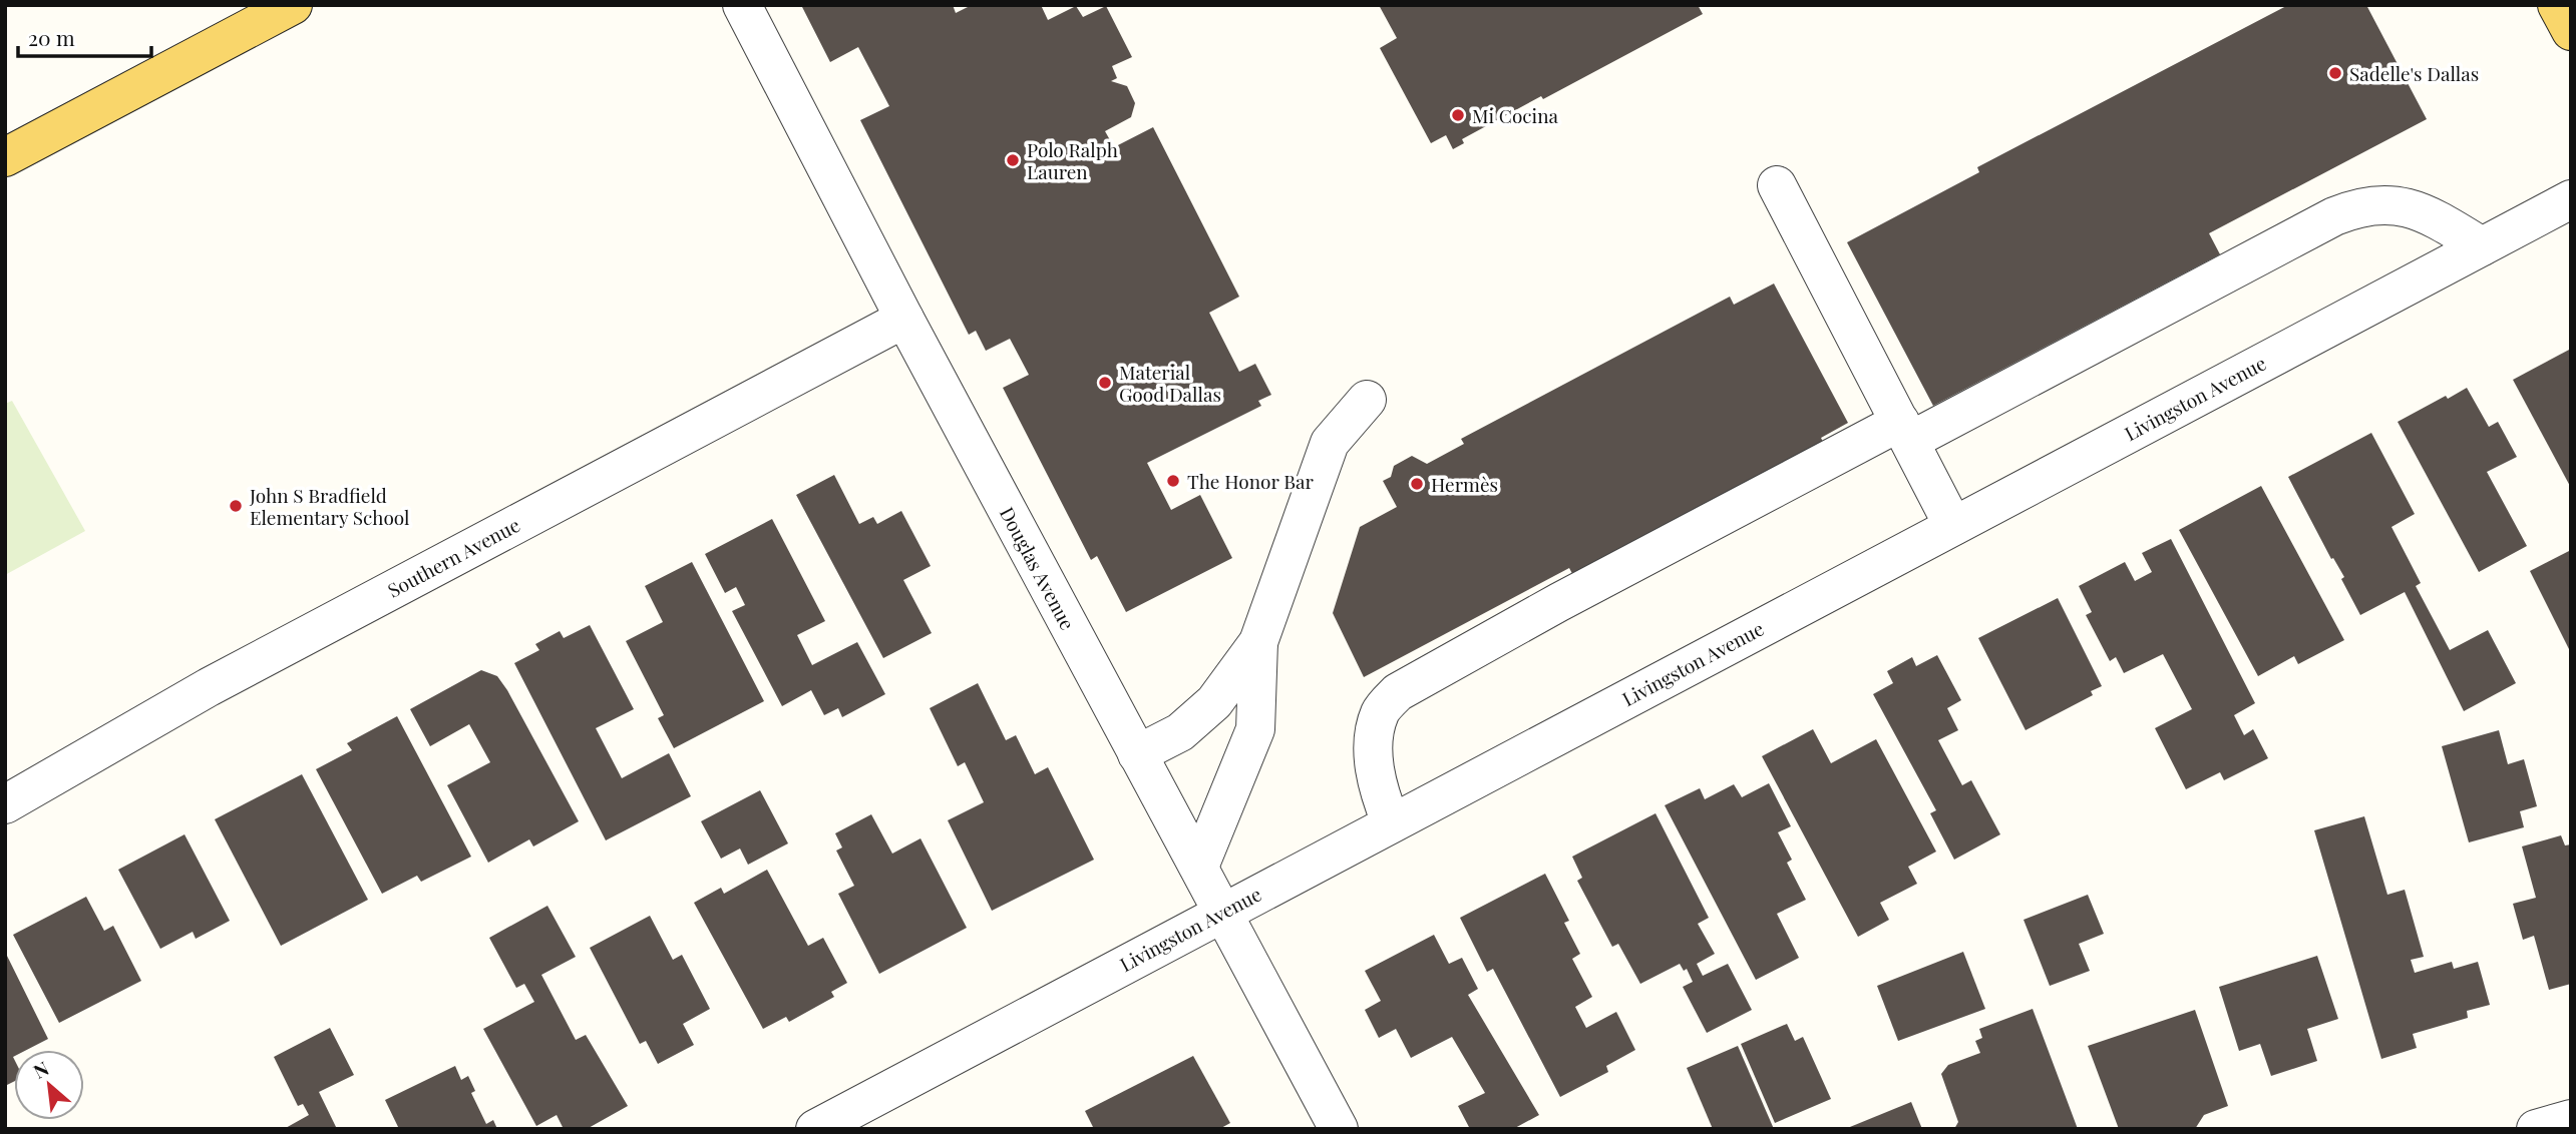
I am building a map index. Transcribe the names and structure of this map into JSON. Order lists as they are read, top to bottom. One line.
{"streets":{"street":["Livingston Avenue","Southern Avenue","Douglas Avenue"]},"crossings":[["Livingston Avenue","Douglas Avenue"],["Southern Avenue","Douglas Avenue"]],"places":["Sadelle's Dallas","Mi Cocina","Polo Ralph Lauren","Material Good Dallas","The Honor Bar","Hermès","John S Bradfield Elementary School"],"scale_bar":"20 m","north":"top left"}
